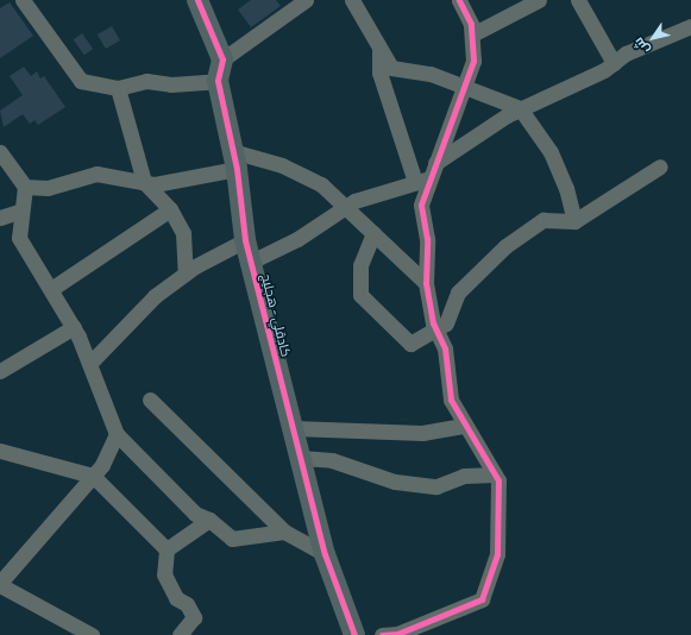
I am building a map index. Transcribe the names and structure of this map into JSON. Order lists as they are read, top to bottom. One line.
{"streets":{"street":["كادقلي - هجليج"]},"north":"bottom left"}
